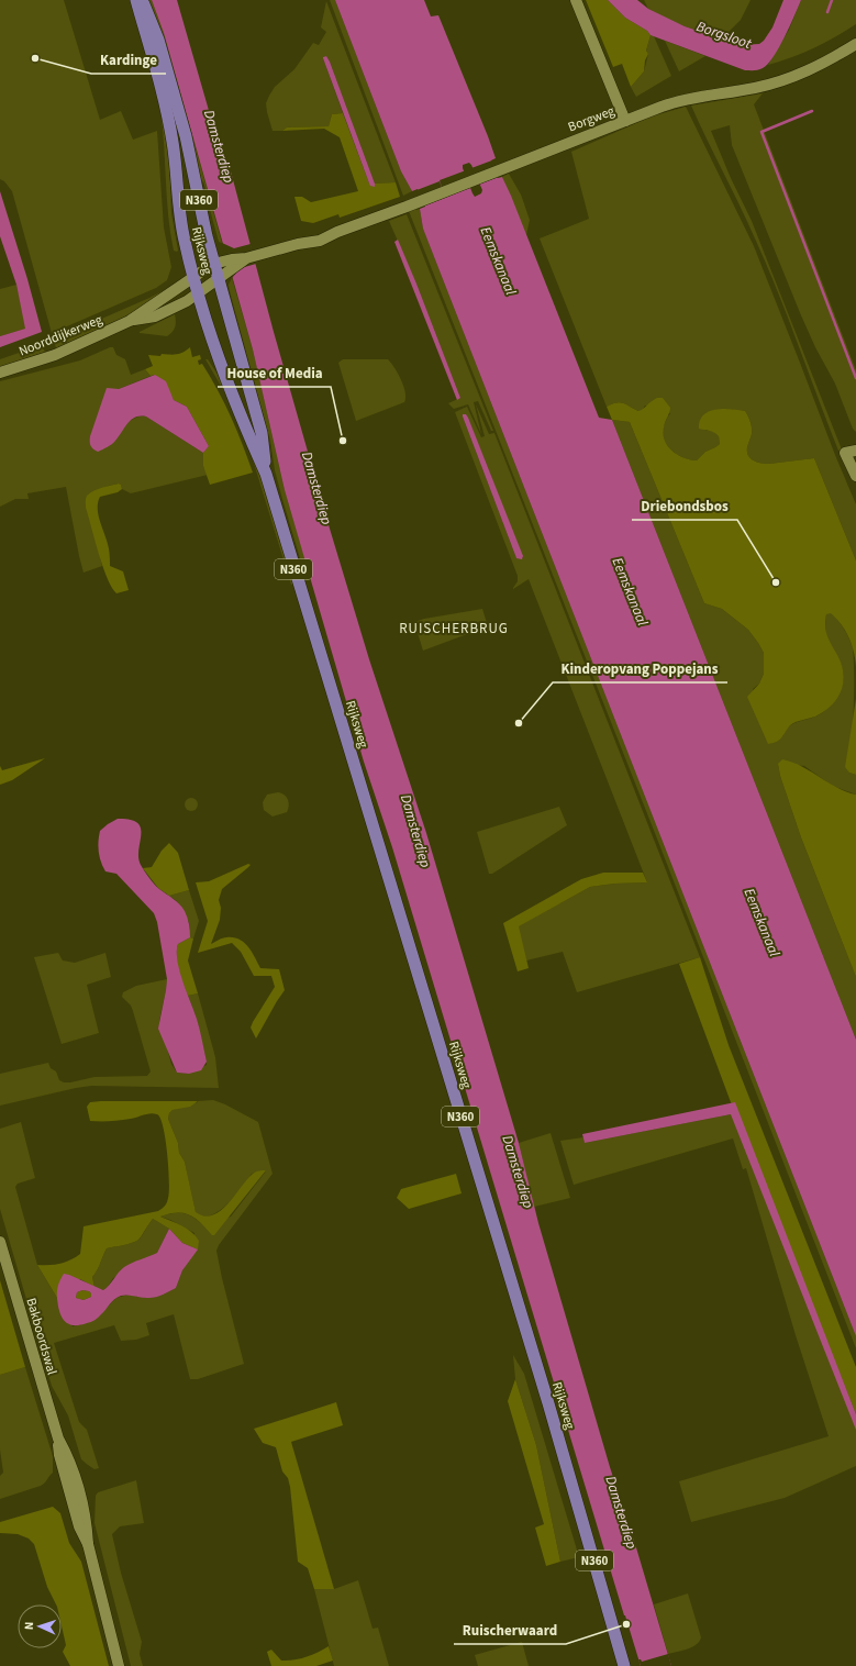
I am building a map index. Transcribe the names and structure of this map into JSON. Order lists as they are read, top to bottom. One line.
{"streets":{"main road":["Borgweg","N360","Rijksweg","Noorddijkerweg","Bakboordswal"]},"crossings":[["Borgweg","Rijksweg"],["Borgweg","Noorddijkerweg"],["Rijksweg","Noorddijkerweg"]],"districts":["RUISCHERBRUG"],"water":["Borgsloot","Damsterdiep","Eemskanaal"],"places":["Kardinge","House of Media","Driebondsbos","Kinderopvang Poppejans","Ruischerwaard"],"north":"left"}
